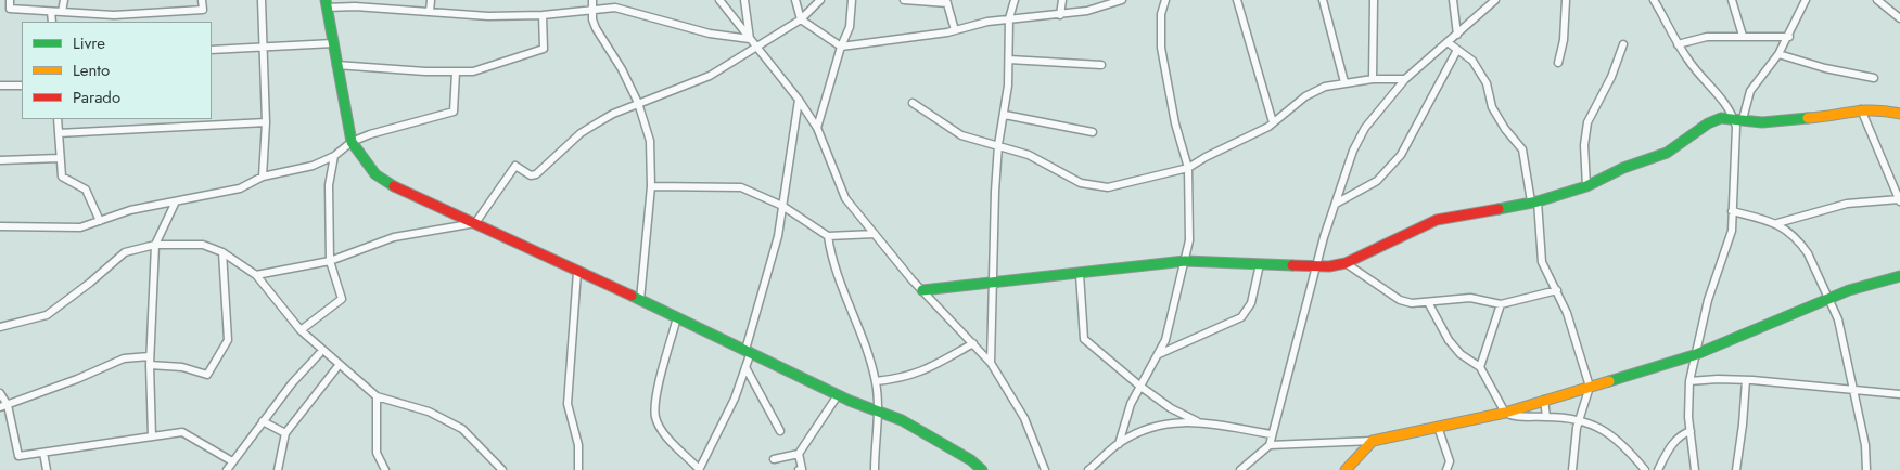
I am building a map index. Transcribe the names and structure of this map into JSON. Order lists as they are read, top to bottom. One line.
{"legend":["Livre","Lento","Parado"]}
